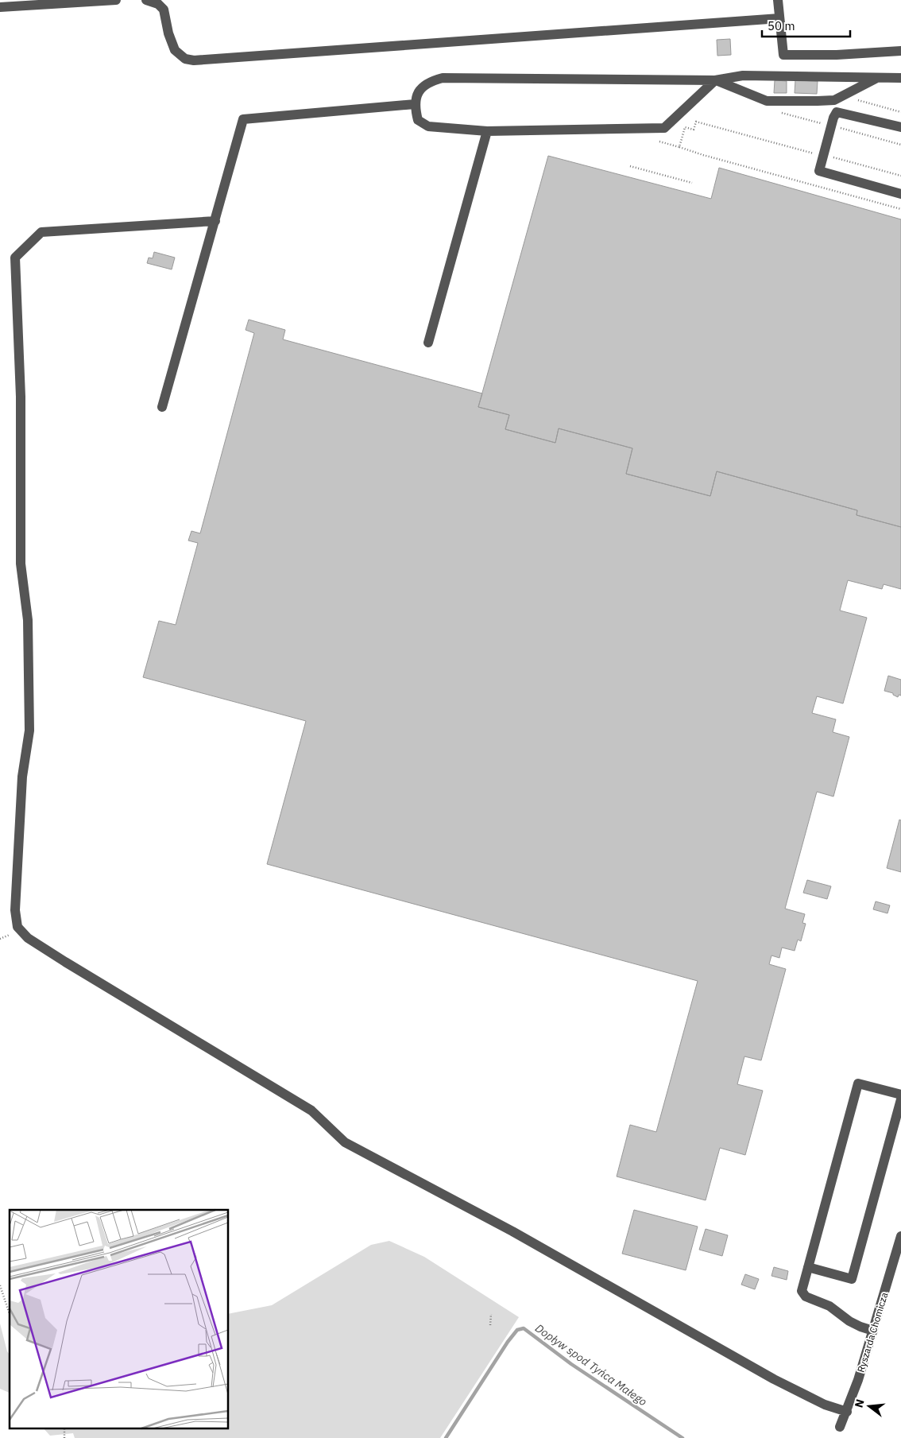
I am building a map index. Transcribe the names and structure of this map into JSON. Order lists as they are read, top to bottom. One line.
{"streets":{"street":["Ryszarda Chomicza"]},"water":["Dopływ spod Tyńca Małego"],"scale_bar":"50 m","north":"left"}
